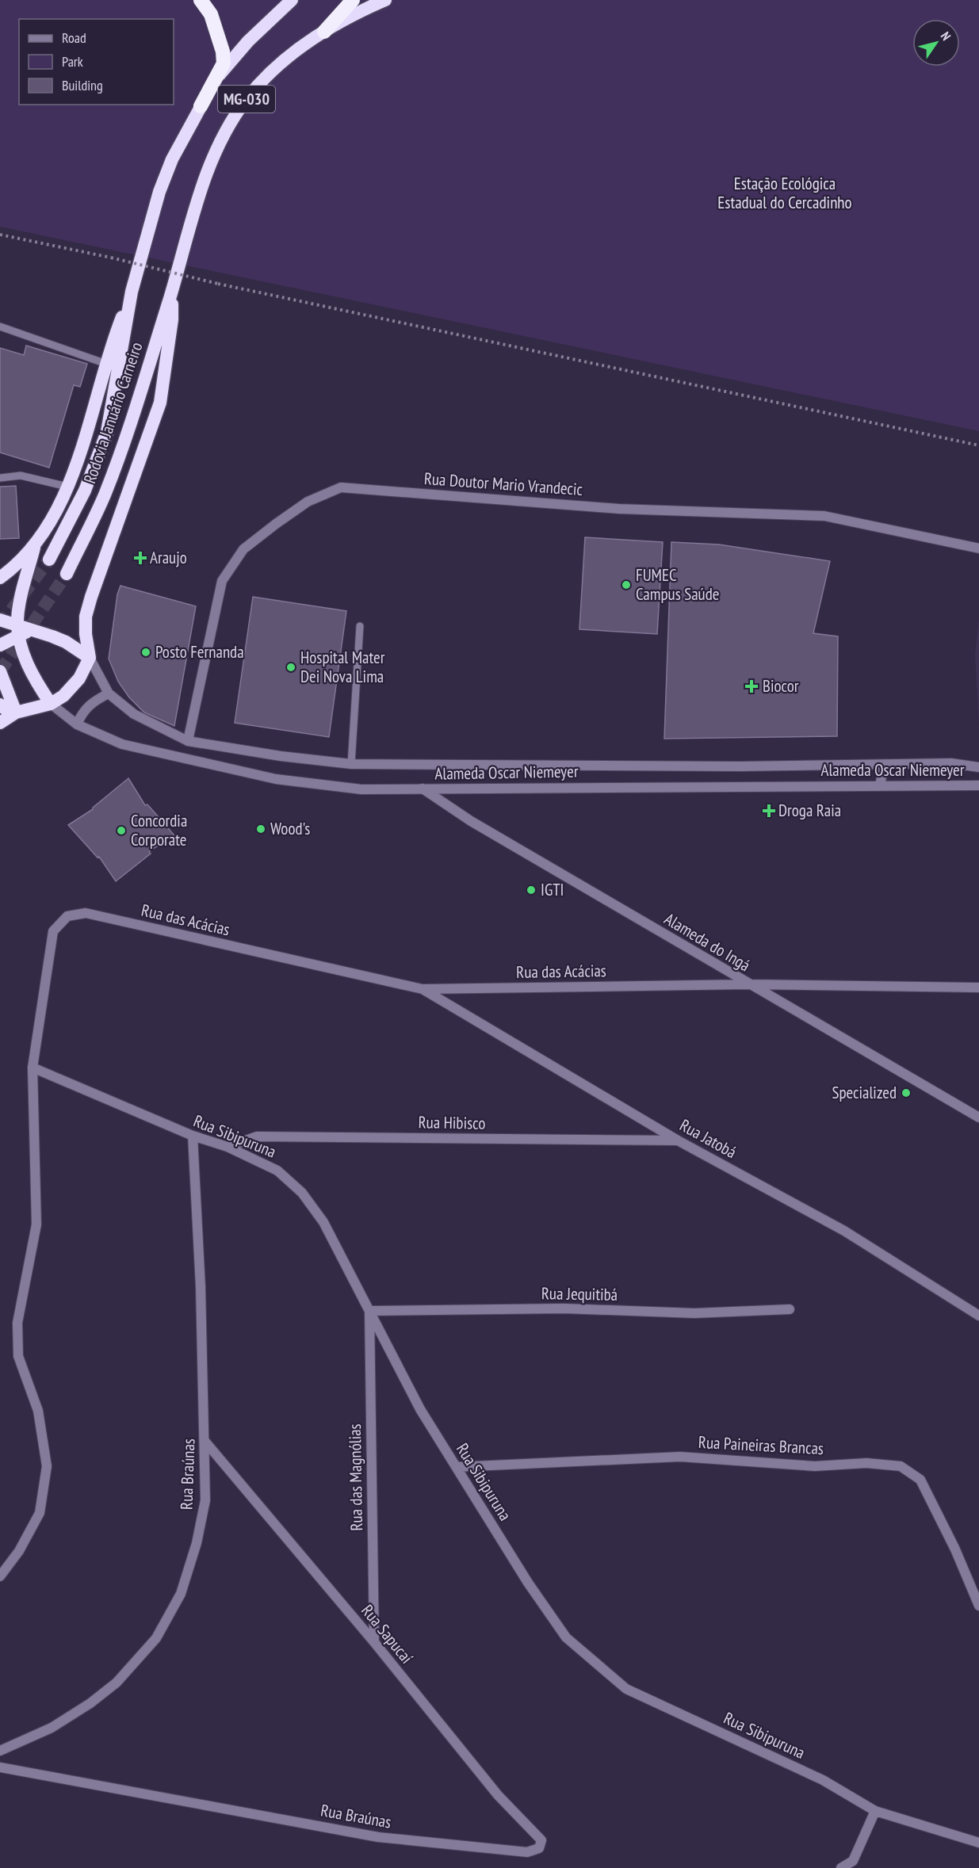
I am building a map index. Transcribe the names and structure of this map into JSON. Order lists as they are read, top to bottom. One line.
{"streets":{"highway":["MG-030","Rodovia Januário Carneiro"],"street":["Rua Doutor Mario Vrandecic","Alameda Oscar Niemeyer","Rua das Acácias","Alameda do Ingá","Rua Hibisco","Rua Sibipuruna","Rua Jatobá","Rua Jequitibá","Rua Paineiras Brancas","Rua Braúnas","Rua das Magnólias","Rua Sapucaí"]},"crossings":[["MG-030","Rodovia Januário Carneiro"],["Rua Doutor Mario Vrandecic","Alameda Oscar Niemeyer"],["Alameda Oscar Niemeyer","Alameda do Ingá"],["Rua das Acácias","Alameda do Ingá"],["Rua das Acácias","Rua Sibipuruna"],["Rua das Acácias","Rua Jatobá"],["Rua Hibisco","Rua Sibipuruna"],["Rua Hibisco","Rua Jatobá"],["Rua Sibipuruna","Rua Jequitibá"],["Rua Sibipuruna","Rua Paineiras Brancas"],["Rua Sibipuruna","Rua Braúnas"],["Rua Sibipuruna","Rua das Magnólias"],["Rua Jequitibá","Rua das Magnólias"],["Rua Braúnas","Rua Sapucaí"],["Rua das Magnólias","Rua Sapucaí"]],"parks":["Estação Ecológica Estadual do Cercadinho"],"places":{"health":["Araujo","Biocor","Droga Raia"],"other":["FUMEC Campus Saúde","Posto Fernanda","Hospital Mater Dei Nova Lima","Wood's","Concordia Corporate","IGTI","Specialized"]},"legend":["Road","Park","Building"],"north":"top right"}
